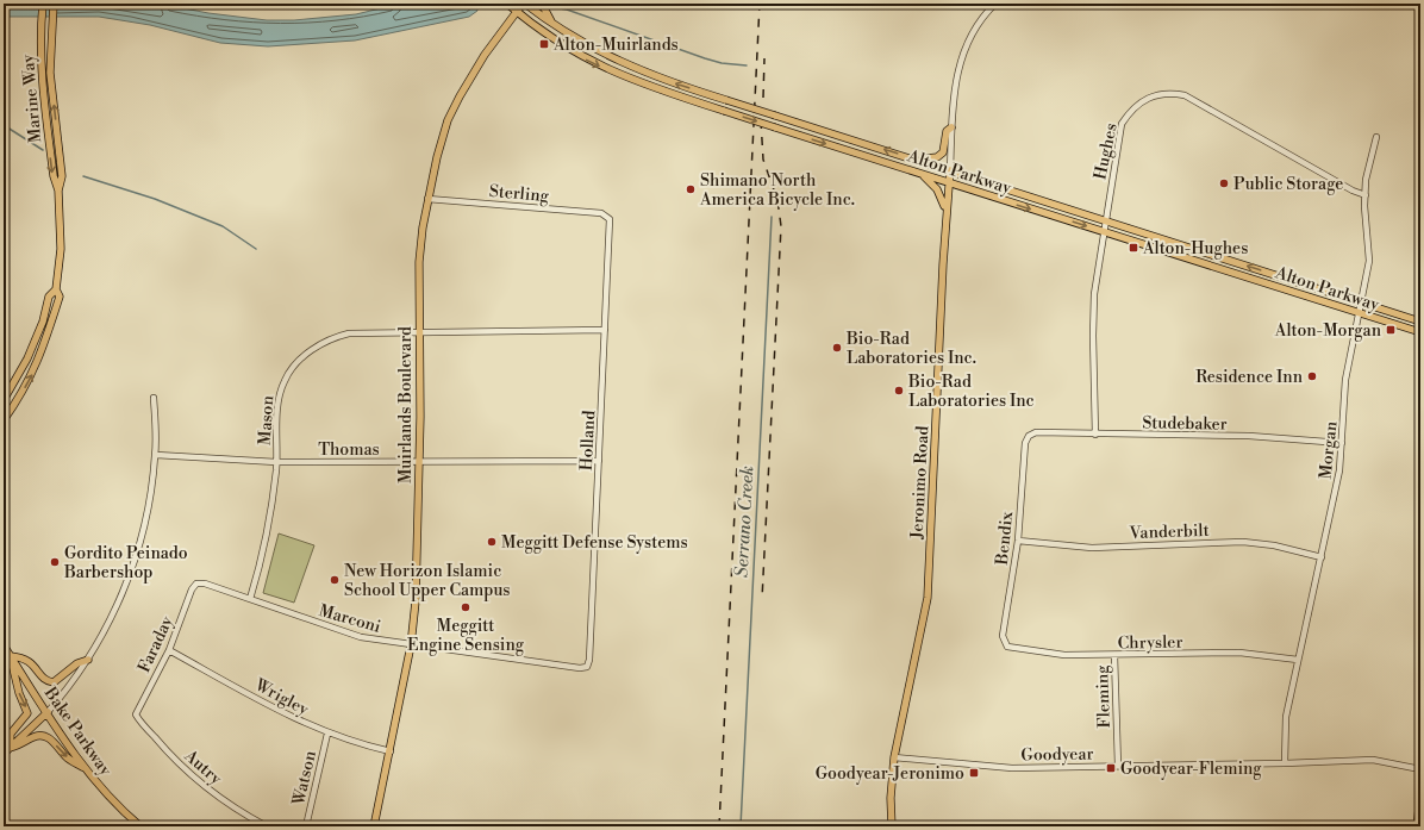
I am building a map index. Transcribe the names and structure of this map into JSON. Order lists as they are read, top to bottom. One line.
{"streets":{"main road":["Marine Way","Alton Parkway","Muirlands Boulevard","Jeronimo Road","Bake Parkway"],"street":["Hughes","Sterling","Mason","Studebaker","Holland","Thomas","Morgan","Vanderbilt","Bendix","Marconi","Chrysler","Faraday","Wrigley","Fleming","Goodyear","Autry","Watson"]},"crossings":[["Hughes","Alton Parkway"],["Hughes","Studebaker"],["Hughes","Morgan"],["Alton Parkway","Muirlands Boulevard"],["Alton Parkway","Morgan"],["Alton Parkway","Jeronimo Road"],["Sterling","Muirlands Boulevard"],["Sterling","Holland"],["Muirlands Boulevard","Mason"],["Muirlands Boulevard","Thomas"],["Muirlands Boulevard","Marconi"],["Muirlands Boulevard","Wrigley"],["Mason","Holland"],["Mason","Thomas"],["Mason","Marconi"],["Studebaker","Morgan"],["Studebaker","Bendix"],["Holland","Thomas"],["Holland","Marconi"],["Morgan","Vanderbilt"],["Morgan","Chrysler"],["Morgan","Goodyear"],["Jeronimo Road","Goodyear"],["Vanderbilt","Bendix"],["Bendix","Chrysler"],["Marconi","Faraday"],["Chrysler","Fleming"],["Faraday","Wrigley"],["Faraday","Autry"],["Wrigley","Watson"],["Fleming","Goodyear"]],"water":["Serrano Creek"],"places":{"transit":["Alton-Muirlands","Alton-Hughes","Alton-Morgan","Goodyear-Fleming","Goodyear-Jeronimo"],"other":["Public Storage","Shimano North America Bicycle Inc.","Bio-Rad Laboratories Inc.","Residence Inn","Bio-Rad Laboratories Inc","Meggitt Defense Systems","Gordito Peinado Barbershop","New Horizon Islamic School Upper Campus","Meggitt Engine Sensing"]}}
